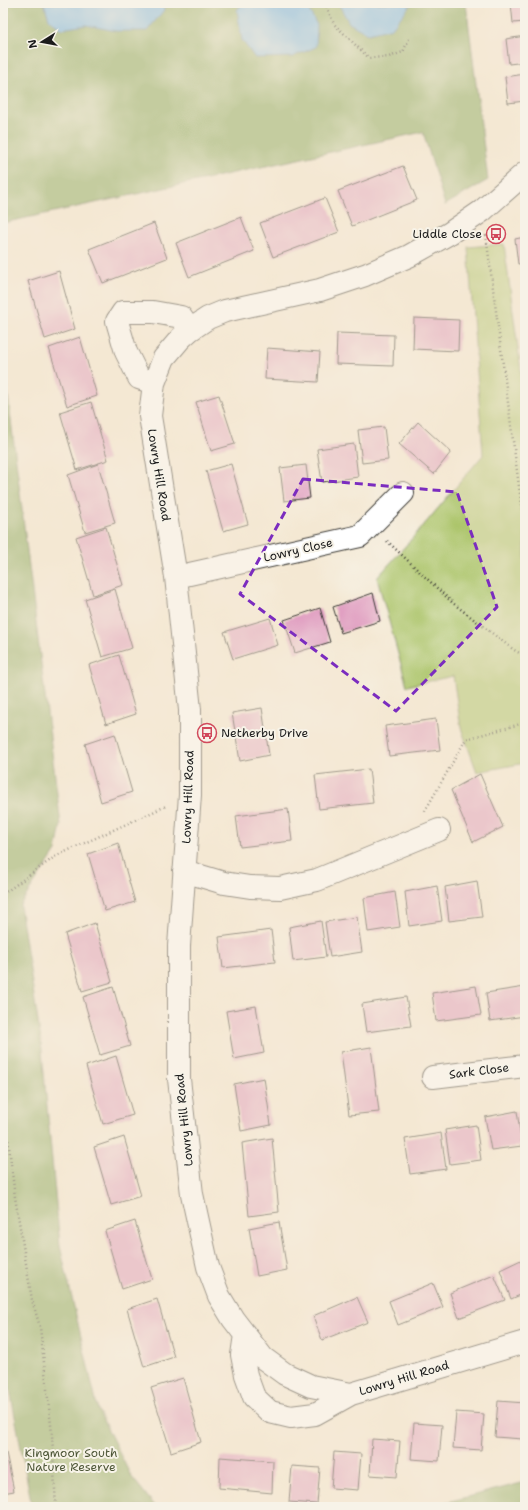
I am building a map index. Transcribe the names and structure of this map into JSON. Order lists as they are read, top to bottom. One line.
{"streets":{"street":["Lowry Hill Road","Lowry Close","Sark Close"]},"crossings":[["Lowry Hill Road","Lowry Close"]],"parks":["Kingmoor South Nature Reserve"],"places":{"bus stop":["Liddle Close","Netherby Drive"]},"north":"left"}
